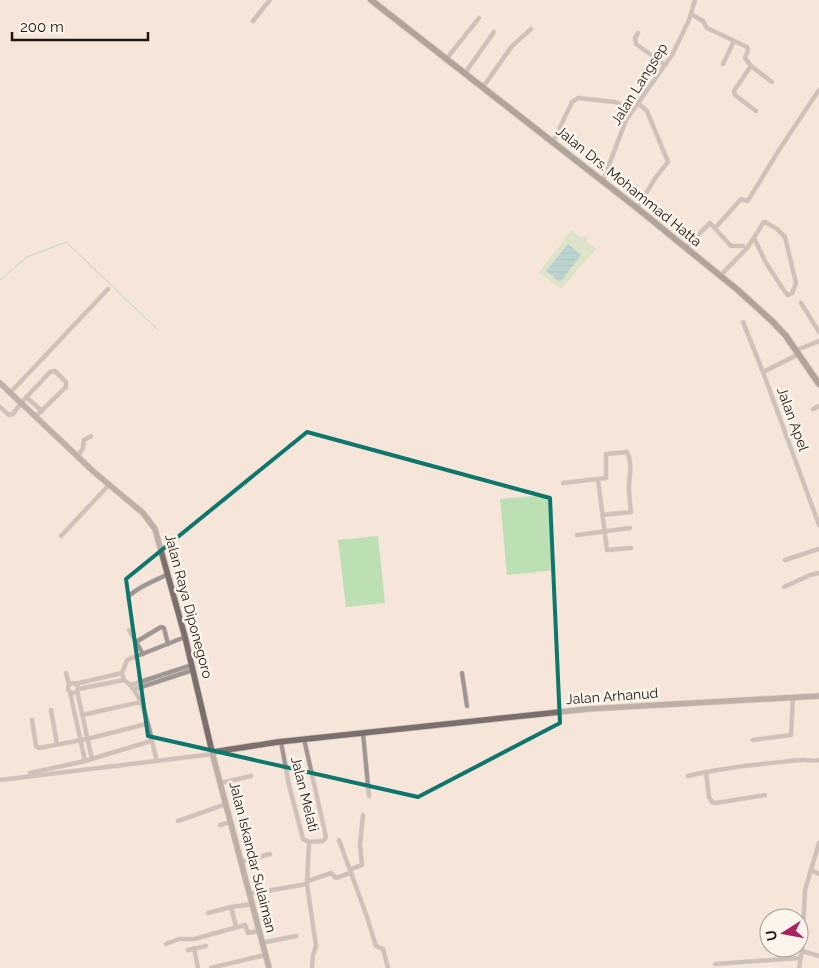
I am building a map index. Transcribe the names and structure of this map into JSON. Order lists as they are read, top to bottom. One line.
{"streets":{"main road":["Jalan Drs. Mohammad Hatta"],"street":["Jalan Langsep","Jalan Apel","Jalan Raya Diponegoro","Jalan Arhanud","Jalan Melati","Jalan Iskandar Sulaiman"]},"crossings":[["Jalan Langsep","Jalan Drs. Mohammad Hatta"],["Jalan Raya Diponegoro","Jalan Arhanud"],["Jalan Raya Diponegoro","Jalan Iskandar Sulaiman"],["Jalan Arhanud","Jalan Melati"],["Jalan Arhanud","Jalan Iskandar Sulaiman"]],"scale_bar":"200 m","north":"left"}
